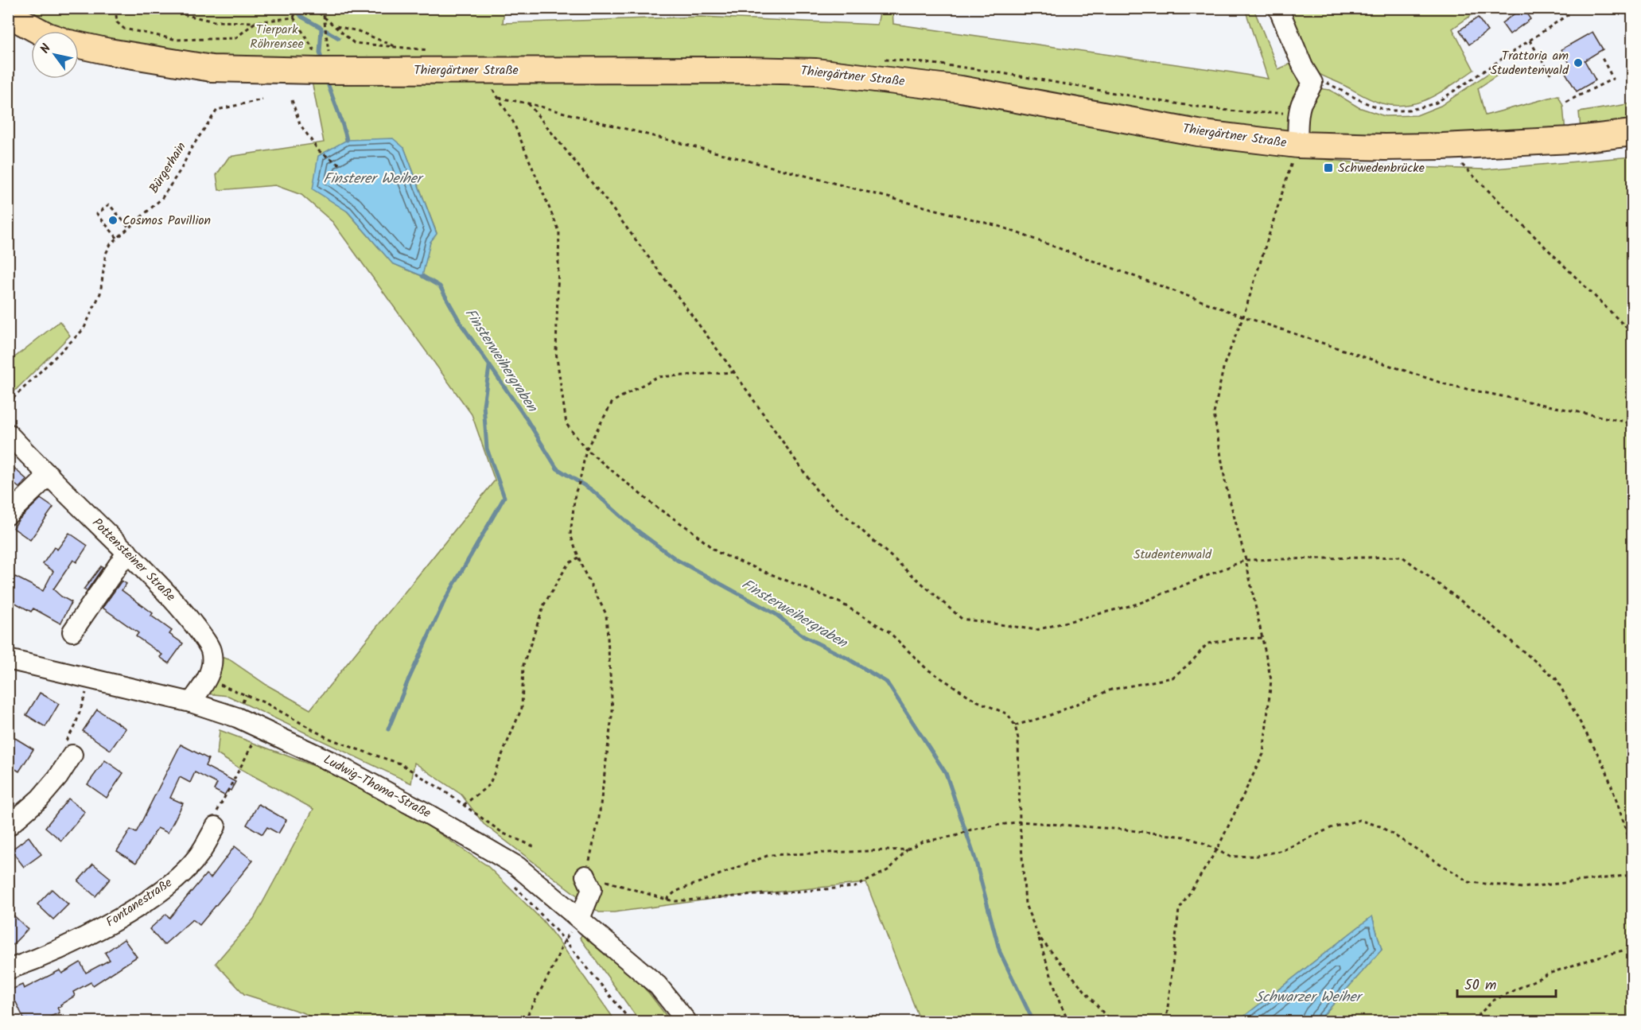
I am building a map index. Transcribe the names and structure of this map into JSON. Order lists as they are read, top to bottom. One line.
{"streets":{"main road":["Thiergärtner Straße"],"street":["Pottensteiner Straße","Ludwig-Thoma-Straße","Fontanestraße"],"path":["Bürgerhain"]},"water":["Finsterer Weiher","Finsterweihergraben","Schwarzer Weiher"],"parks":["Tierpark Röhrensee","Studentenwald"],"places":{"other":["Trattoria am Studentenwald","Cosmos Pavillion"],"transit":["Schwedenbrücke"]},"scale_bar":"50 m","north":"top left"}
